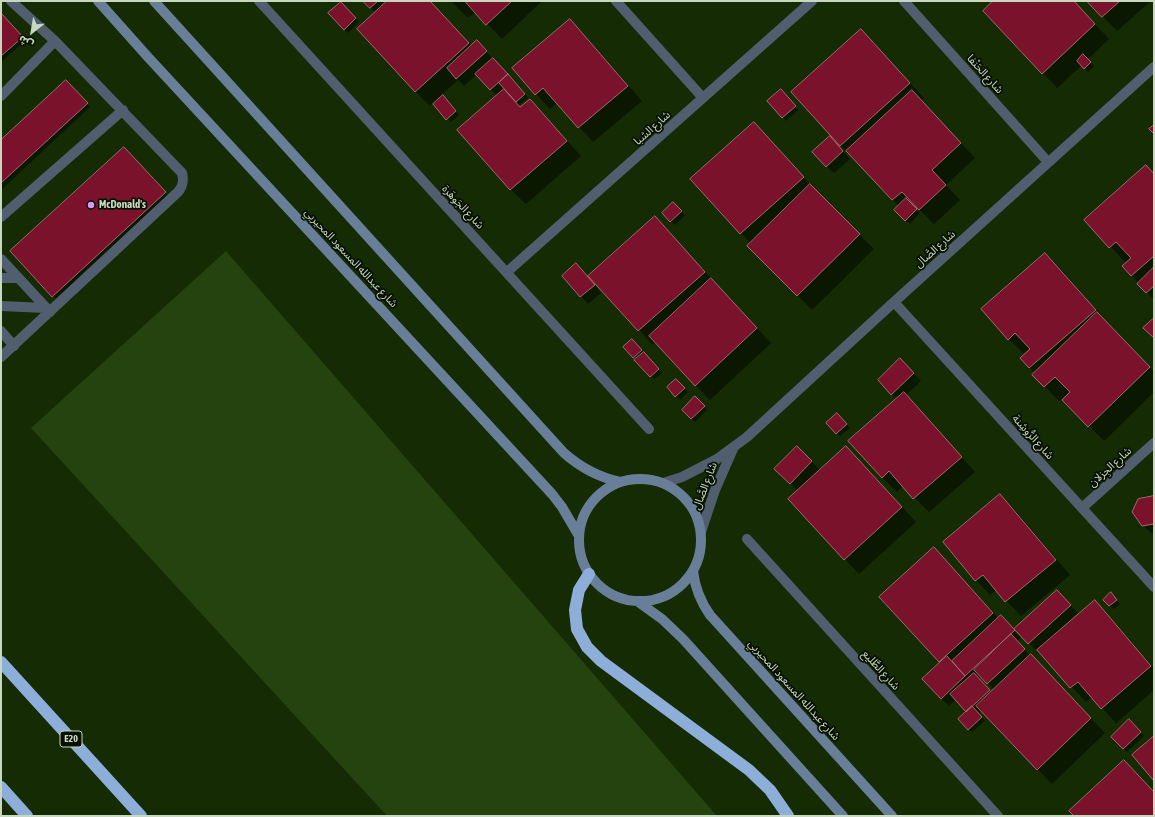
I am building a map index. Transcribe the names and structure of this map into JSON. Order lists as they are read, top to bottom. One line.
{"streets":{"highway":["E20"],"street":["شارع الحَنْفا","شارع الشبا","شارع الجَوهَرة","شارع الصَّال","شارع عبدالله المسعود المحيربي","شارع الرُّوشِنة","شارع الجِزلان","شارع الطَّليع"]},"crossings":[["شارع الحَنْفا","شارع الصَّال"],["شارع الشبا","شارع الجَوهَرة"],["شارع الصَّال","شارع عبدالله المسعود المحيربي"],["شارع الصَّال","شارع الرُّوشِنة"],["شارع الرُّوشِنة","شارع الجِزلان"]],"places":["McDonald's"],"north":"bottom left"}
